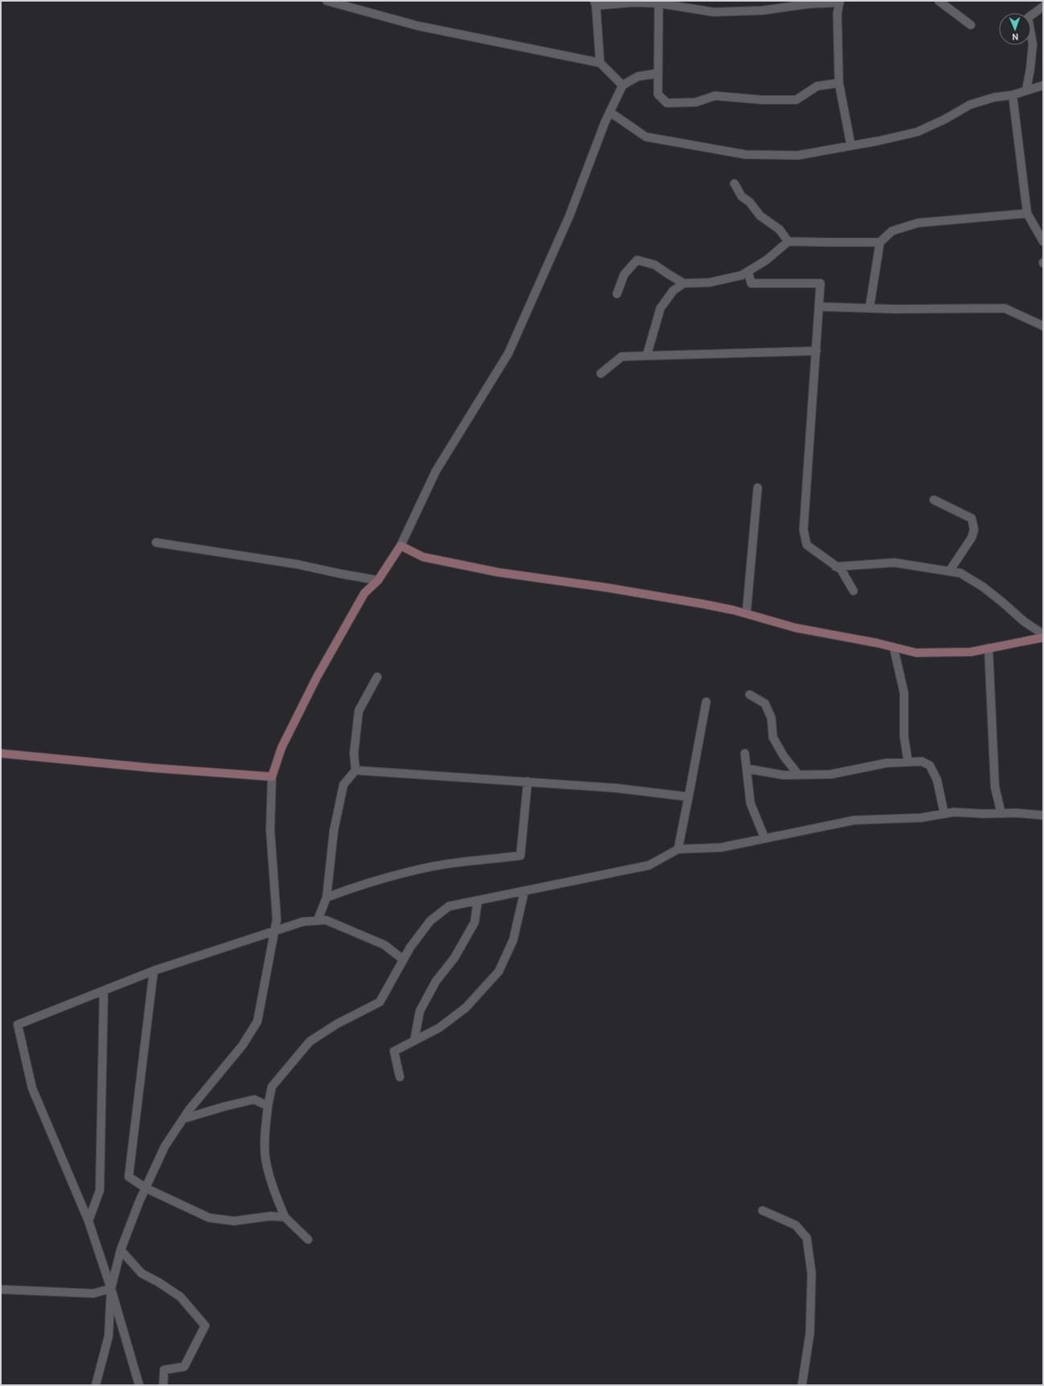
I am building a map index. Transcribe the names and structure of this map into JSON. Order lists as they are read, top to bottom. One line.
{"north":"bottom"}
